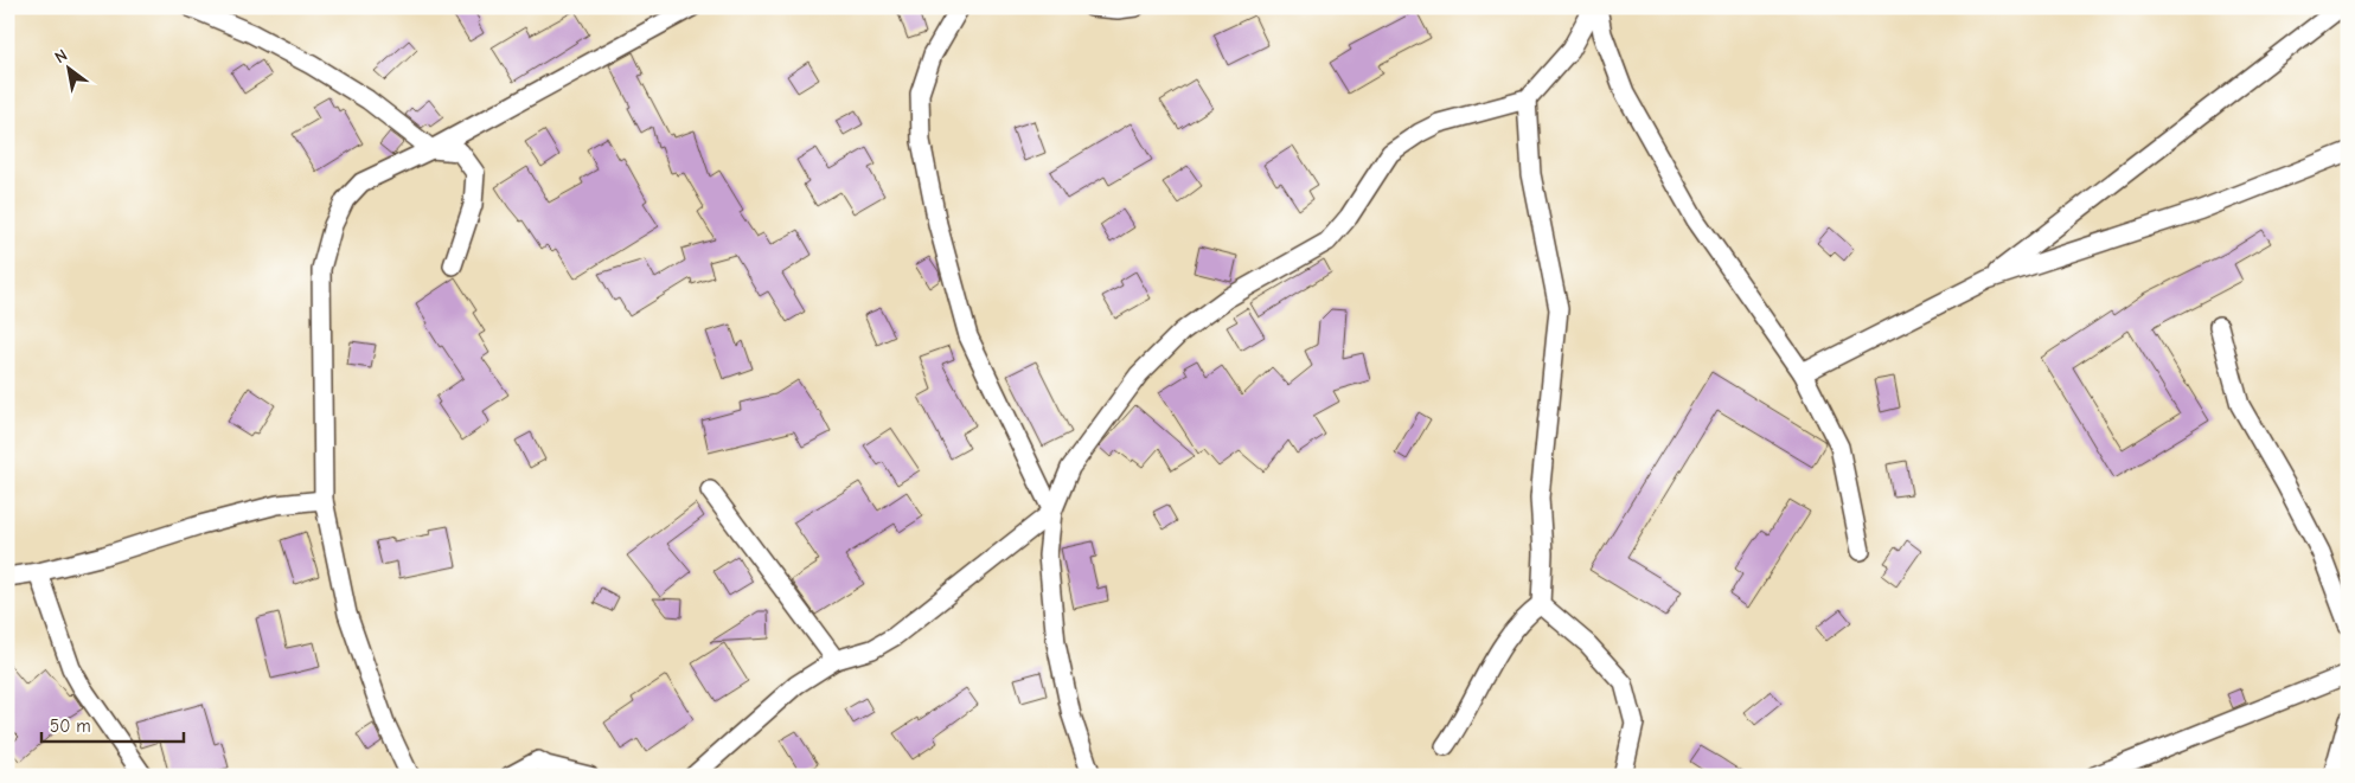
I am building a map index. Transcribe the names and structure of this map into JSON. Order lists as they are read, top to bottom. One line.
{"scale_bar":"50 m","north":"top left"}
